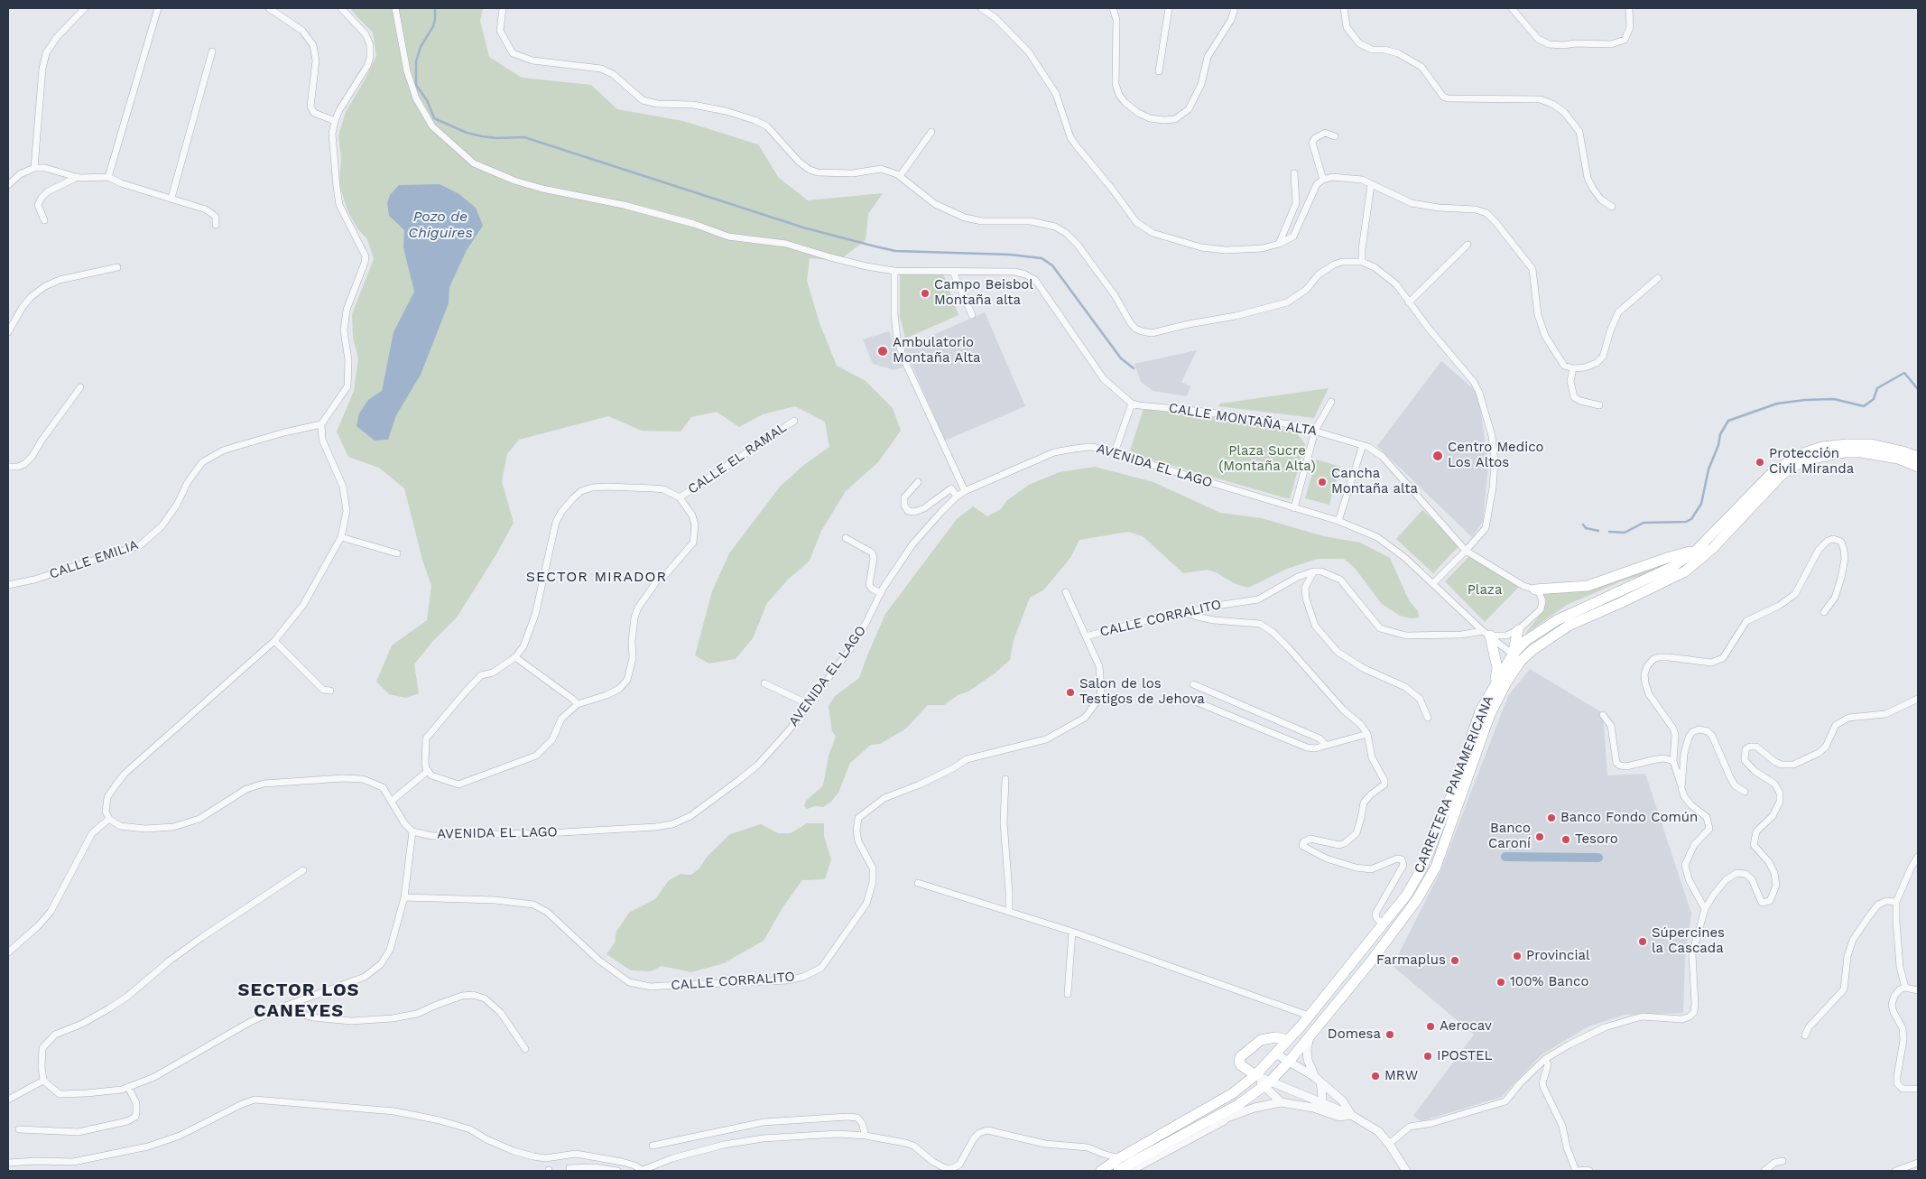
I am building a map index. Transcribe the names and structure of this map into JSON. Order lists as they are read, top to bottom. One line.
{"streets":{"main road":["CARRETERA PANAMERICANA"],"street":["CALLE MONTAÑA ALTA","CALLE EL RAMAL","AVENIDA EL LAGO","CALLE EMILIA","CALLE CORRALITO"]},"crossings":[["AVENIDA EL LAGO","CARRETERA PANAMERICANA"]],"districts":["SECTOR MIRADOR","SECTOR LOS CANEYES"],"water":["Pozo de Chiguires"],"parks":["Plaza Sucre (Montaña Alta)","Plaza"],"places":["Campo Beisbol Montaña alta","Ambulatorio Montaña Alta","Centro Medico Los Altos","Protección Civil Miranda","Cancha Montaña alta","Salon de los Testigos de Jehova","Banco Fondo Común","Banco Caroní","Tesoro","Súpercines la Cascada","Provincial","Farmaplus","100% Banco","Aerocav","Domesa","IPOSTEL","MRW"]}
